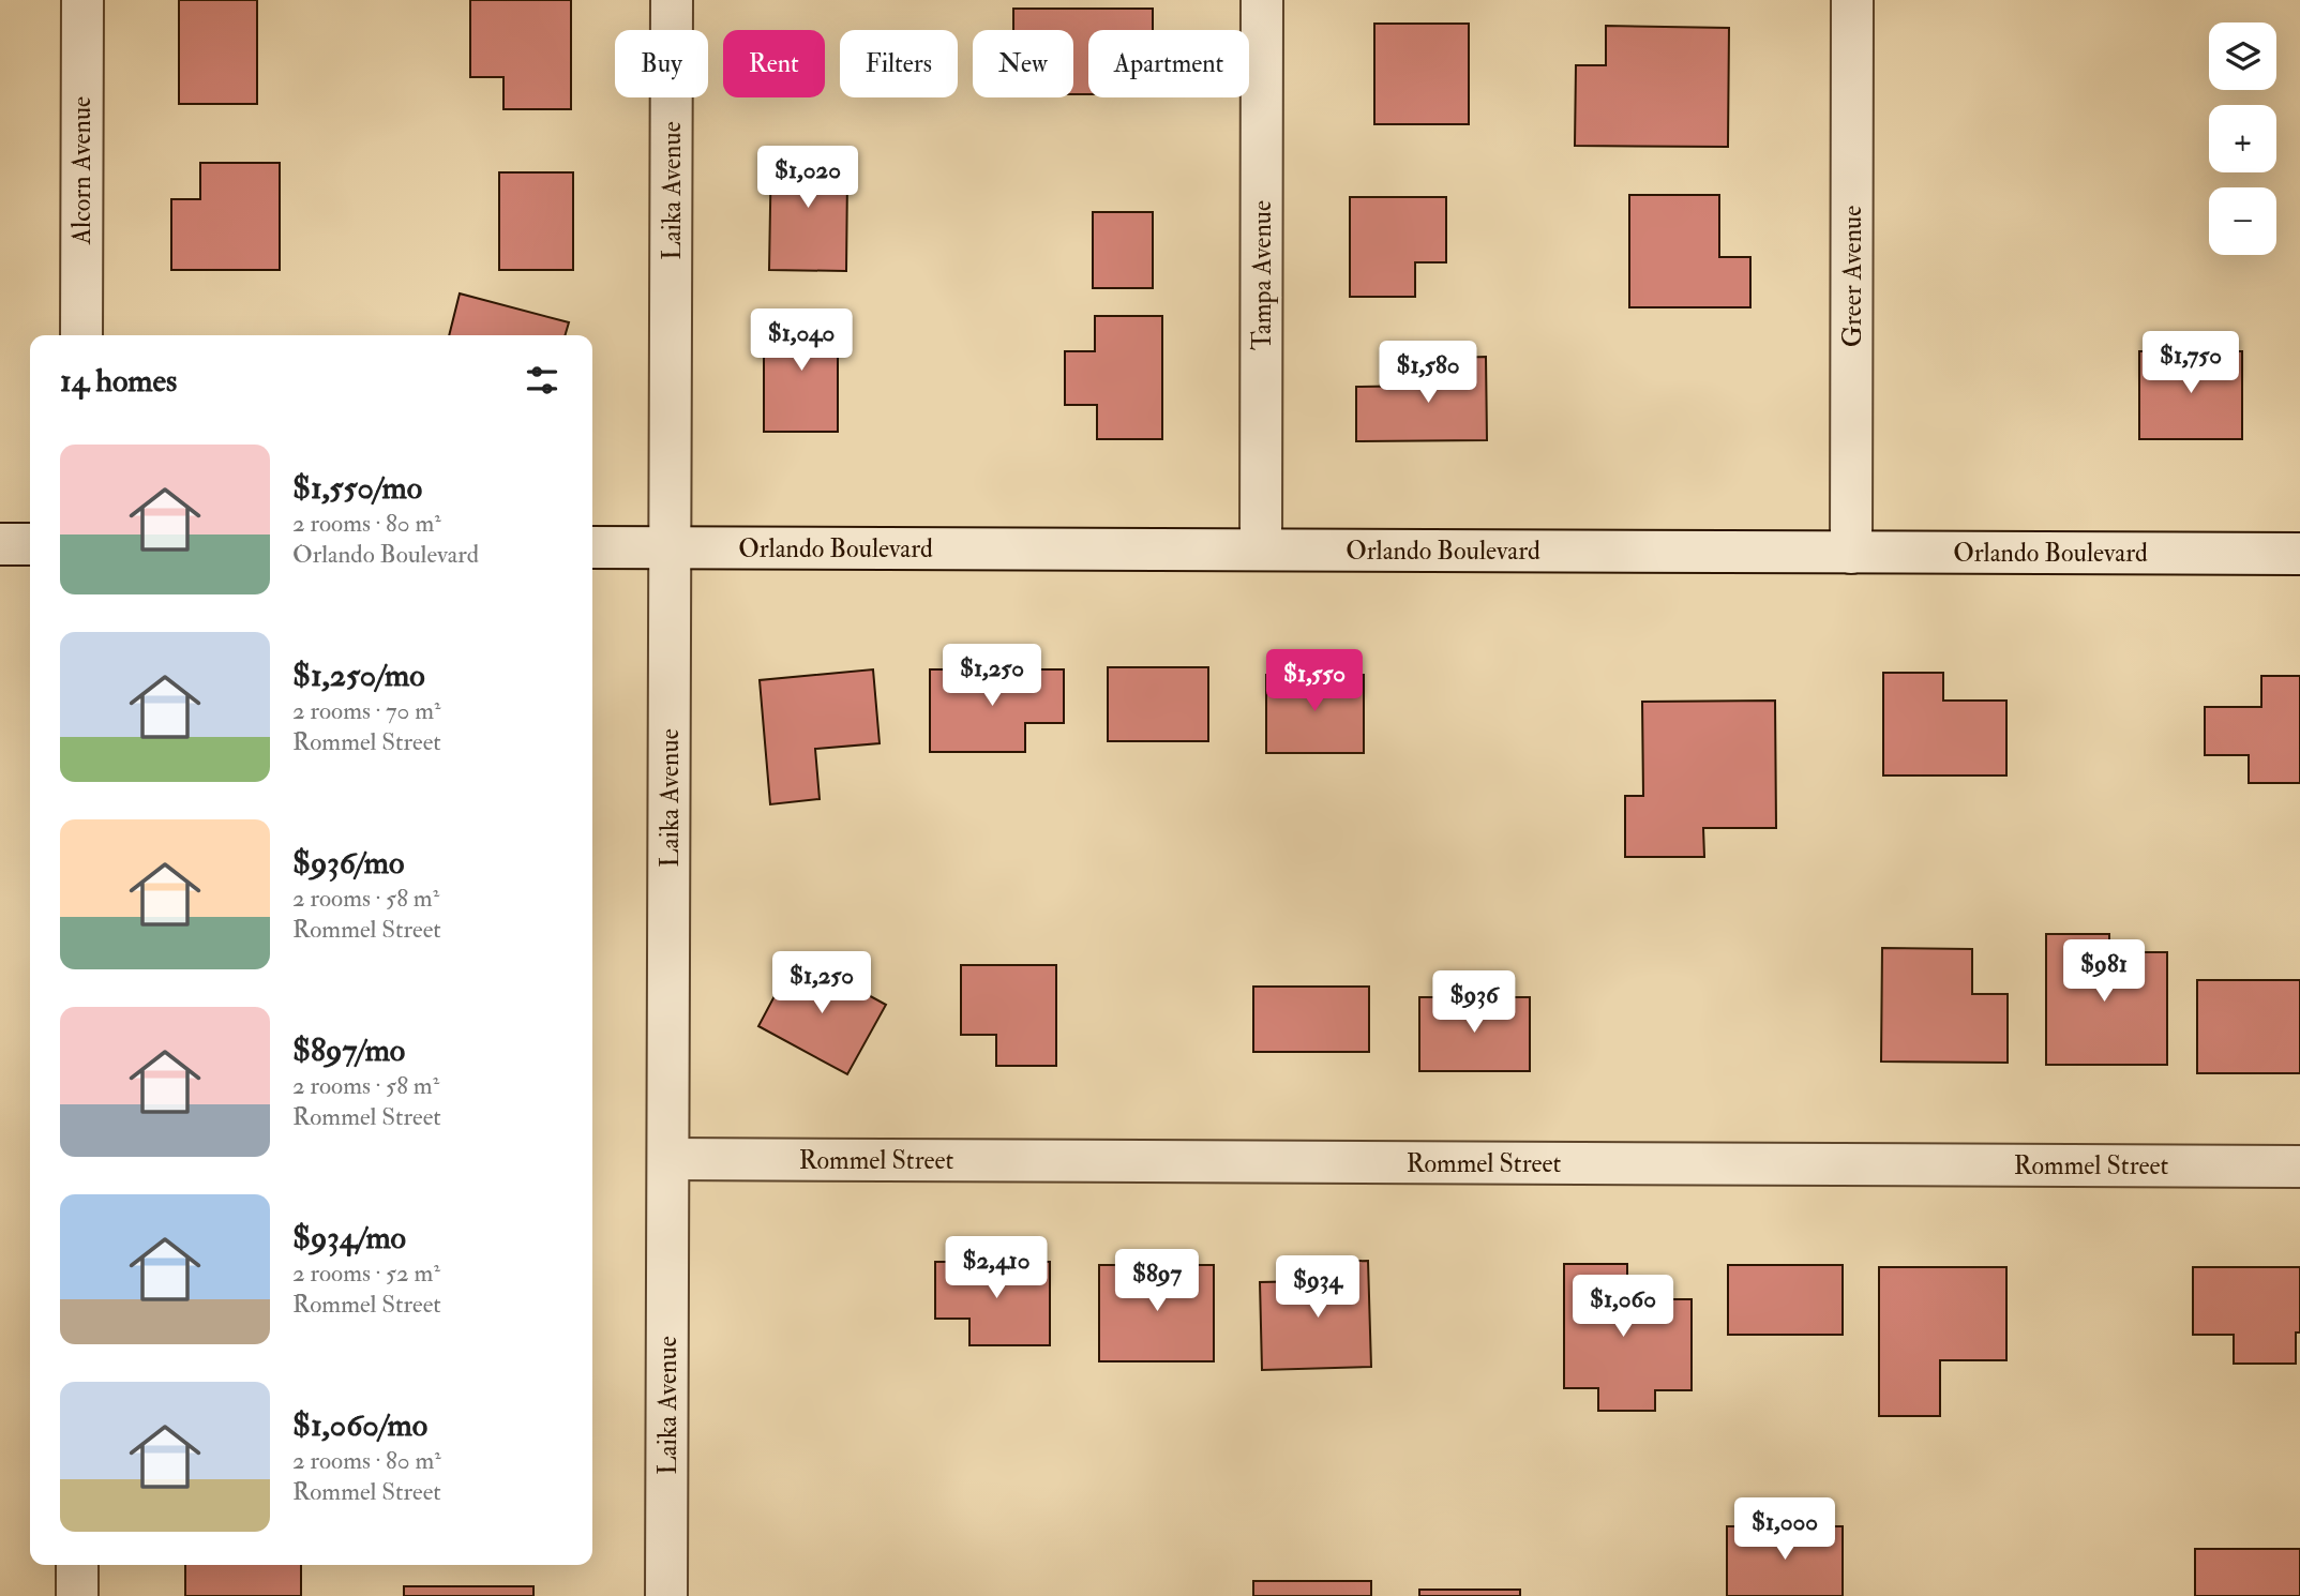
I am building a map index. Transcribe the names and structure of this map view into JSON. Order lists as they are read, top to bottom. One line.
{"streets":{"street":["Alcorn Avenue","Laika Avenue","Tampa Avenue","Greer Avenue","Orlando Boulevard","Rommel Street"]},"crossings":[["Laika Avenue","Orlando Boulevard"],["Laika Avenue","Rommel Street"],["Tampa Avenue","Orlando Boulevard"],["Greer Avenue","Orlando Boulevard"]],"page":{"map_buttons":["+","−"],"chip":["Buy","Rent","Filters","New","Apartment"],"price":["$1,020","$1,040","$1,750","$1,580","$1,250","$1,550","$981","$1,250","$936","$2,410","$897","$934","$1,060","$1,000"],"heading":"14 homes","list":[{"name":"$1,550/mo","note":"2 rooms · 80 m² · Orlando Boulevard"},{"name":"$1,250/mo","note":"2 rooms · 70 m² · Rommel Street"},{"name":"$936/mo","note":"2 rooms · 58 m² · Rommel Street"},{"name":"$897/mo","note":"2 rooms · 58 m² · Rommel Street"},{"name":"$934/mo","note":"2 rooms · 52 m² · Rommel Street"},{"name":"$1,060/mo","note":"2 rooms · 80 m² · Rommel Street"}]}}
